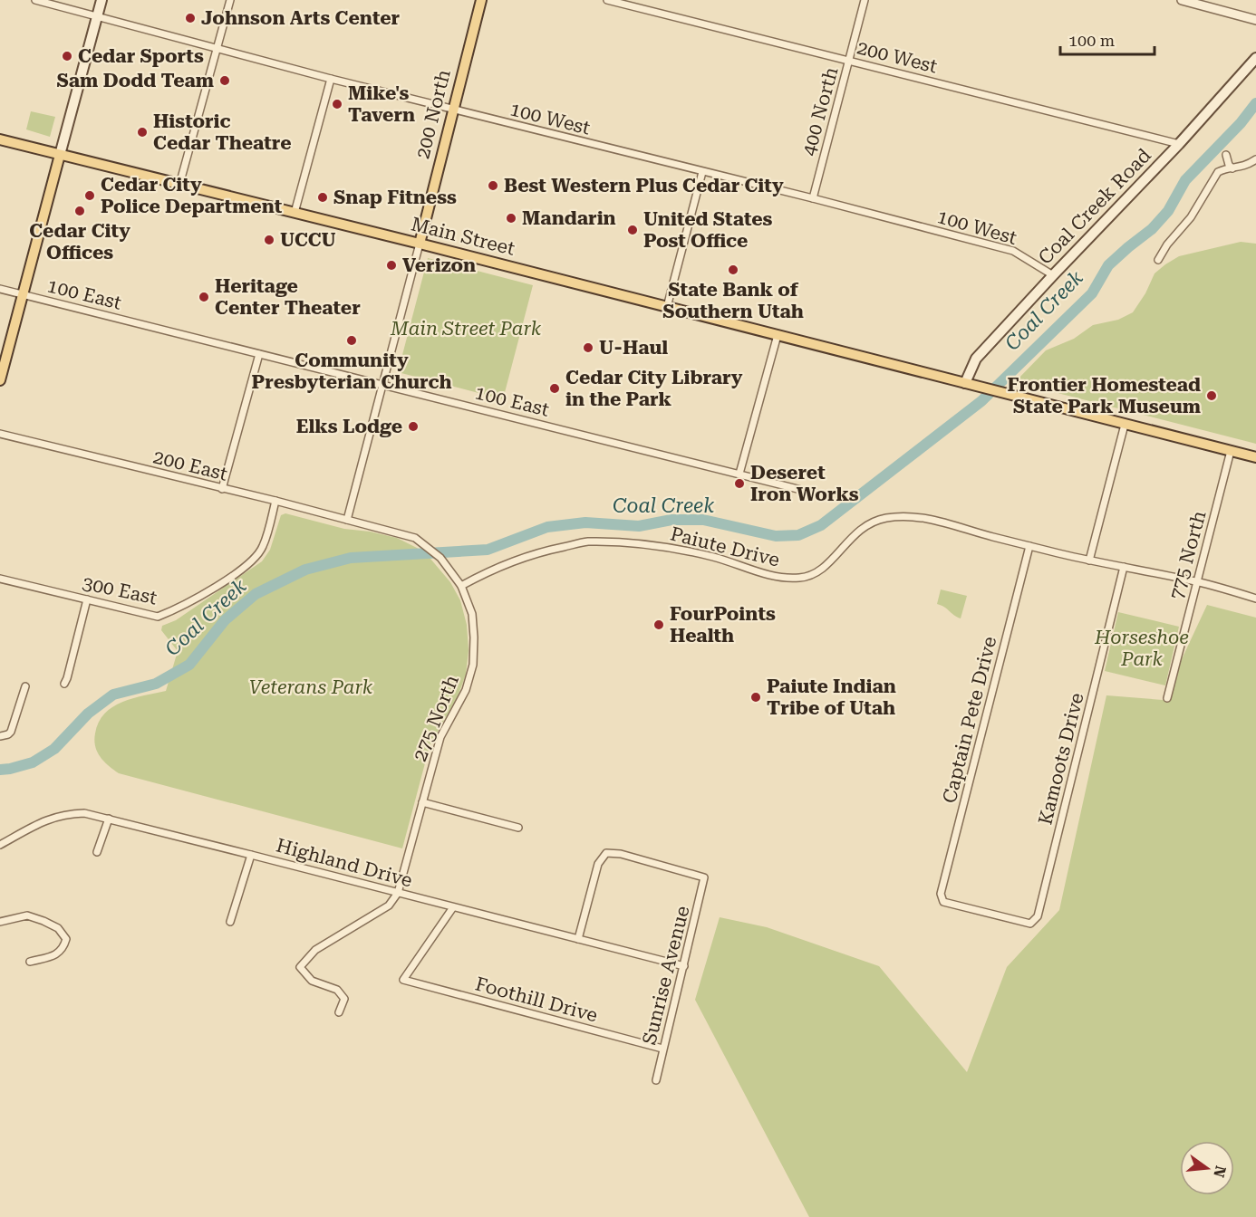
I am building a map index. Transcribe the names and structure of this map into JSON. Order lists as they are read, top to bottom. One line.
{"streets":{"main road":["200 North","Coal Creek Road","Main Street"],"street":["200 West","400 North","100 West","100 East","200 East","Paiute Drive","775 North","300 East","275 North","Captain Pete Drive","Kamoots Drive","Highland Drive","Sunrise Avenue","Foothill Drive"]},"crossings":[["200 West","400 North"],["200 West","Coal Creek Road"],["400 North","100 West"],["200 North","100 West"],["200 North","Main Street"],["200 North","100 East"],["200 North","200 East"],["100 West","Coal Creek Road"],["Coal Creek Road","Main Street"],["200 East","300 East"],["200 East","275 North"],["Paiute Drive","775 North"],["Paiute Drive","275 North"],["Paiute Drive","Captain Pete Drive"],["Paiute Drive","Kamoots Drive"],["275 North","Highland Drive"],["Captain Pete Drive","Kamoots Drive"],["Highland Drive","Sunrise Avenue"],["Highland Drive","Foothill Drive"],["Sunrise Avenue","Foothill Drive"]],"water":["Coal Creek"],"parks":["Main Street Park","Horseshoe Park","Veterans Park"],"places":["Johnson Arts Center","Cedar Sports","Sam Dodd Team","Mike's Tavern","Historic Cedar Theatre","Best Western Plus Cedar City","Cedar City Police Department","Snap Fitness","Cedar City Offices","Mandarin","United States Post Office","UCCU","Verizon","State Bank of Southern Utah","Heritage Center Theater","Community Presbyterian Church","U-Haul","Cedar City Library in the Park","Frontier Homestead State Park Museum","Elks Lodge","Deseret Iron Works","FourPoints Health","Paiute Indian Tribe of Utah"],"scale_bar":"100 m","north":"right"}
